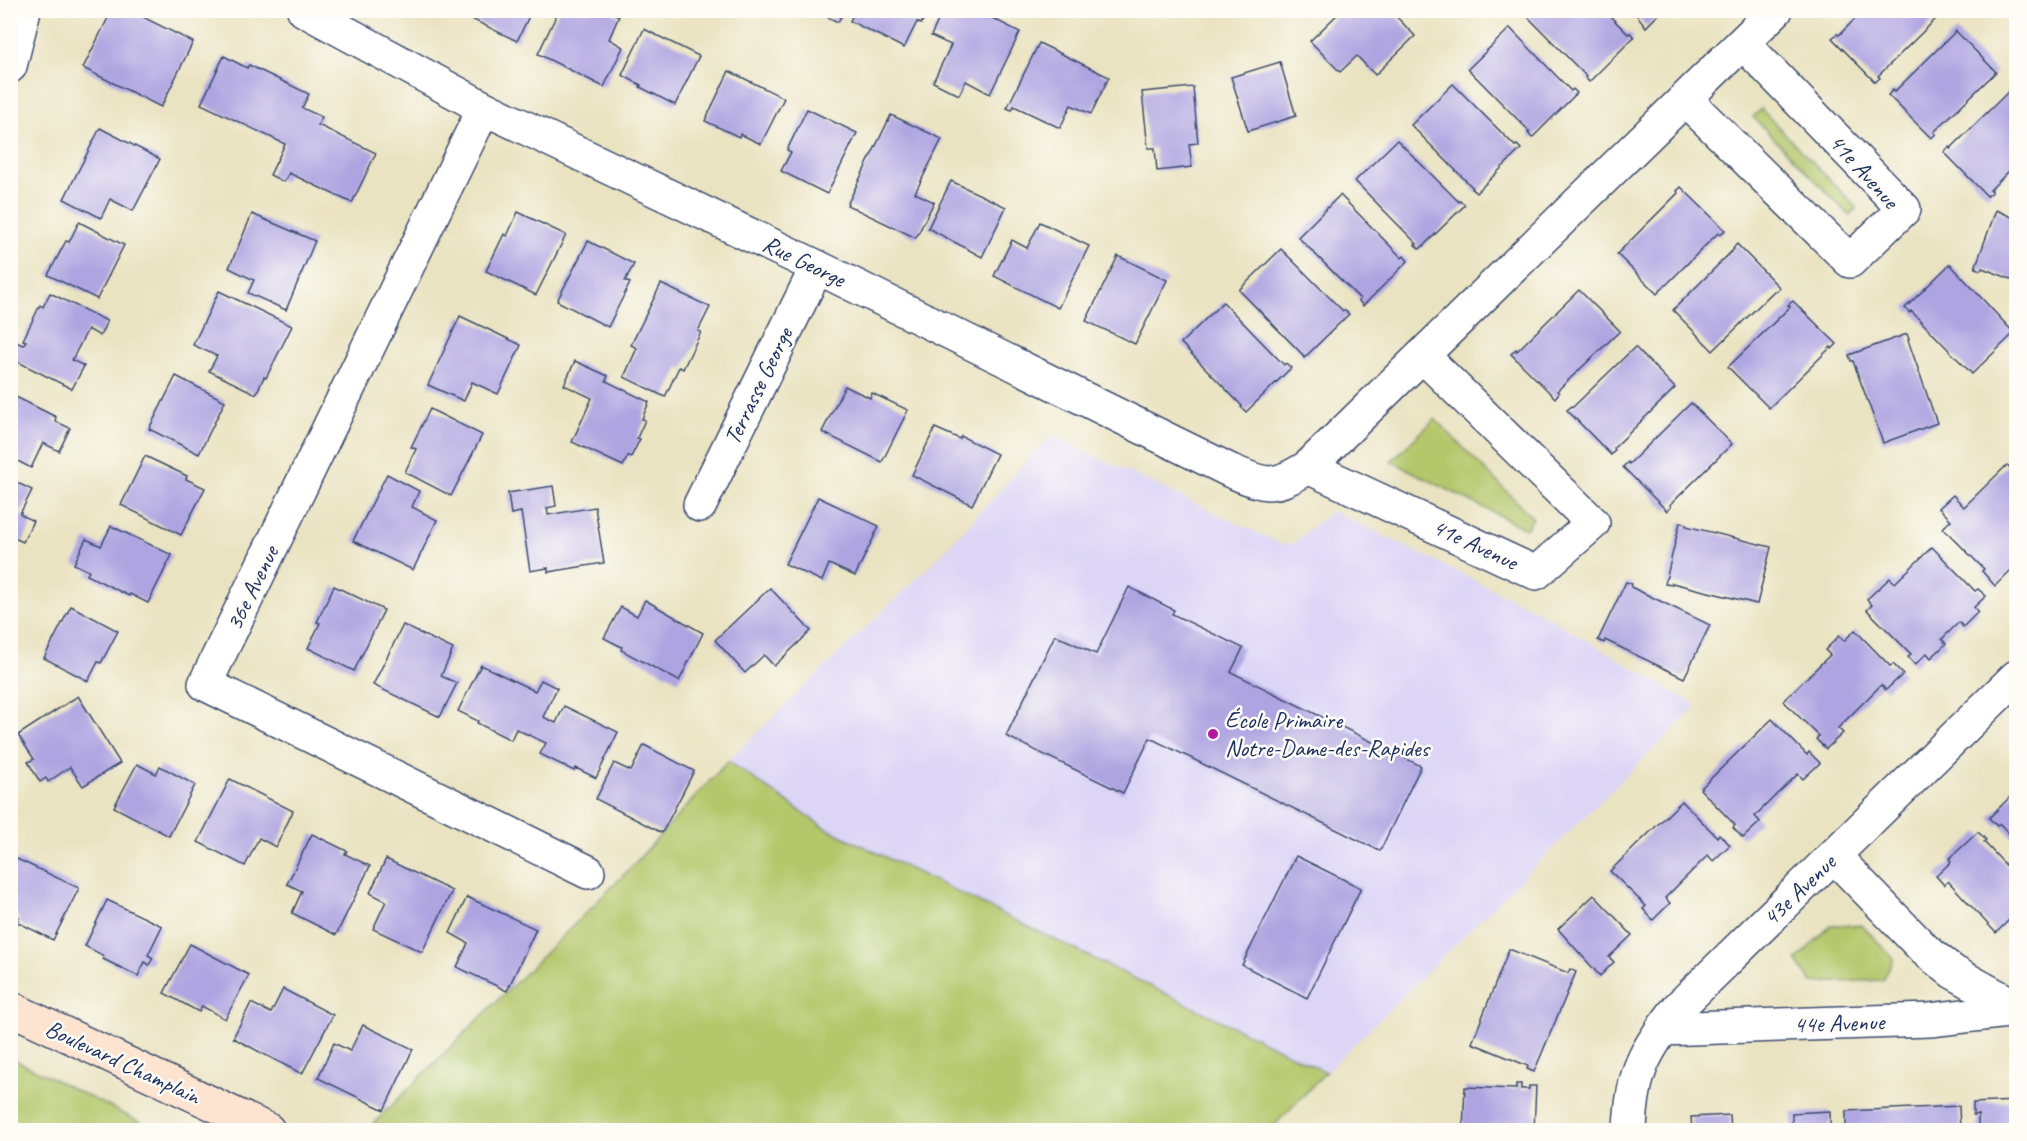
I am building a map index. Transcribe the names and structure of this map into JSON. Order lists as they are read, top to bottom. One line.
{"streets":{"main road":["Boulevard Champlain"],"street":["41e Avenue","Rue George","Terrasse George","36e Avenue","43e Avenue","44e Avenue"]},"crossings":[["41e Avenue","Rue George"],["Rue George","Terrasse George"],["Rue George","36e Avenue"],["43e Avenue","44e Avenue"]],"places":["École Primaire Notre-Dame-des-Rapides"]}
